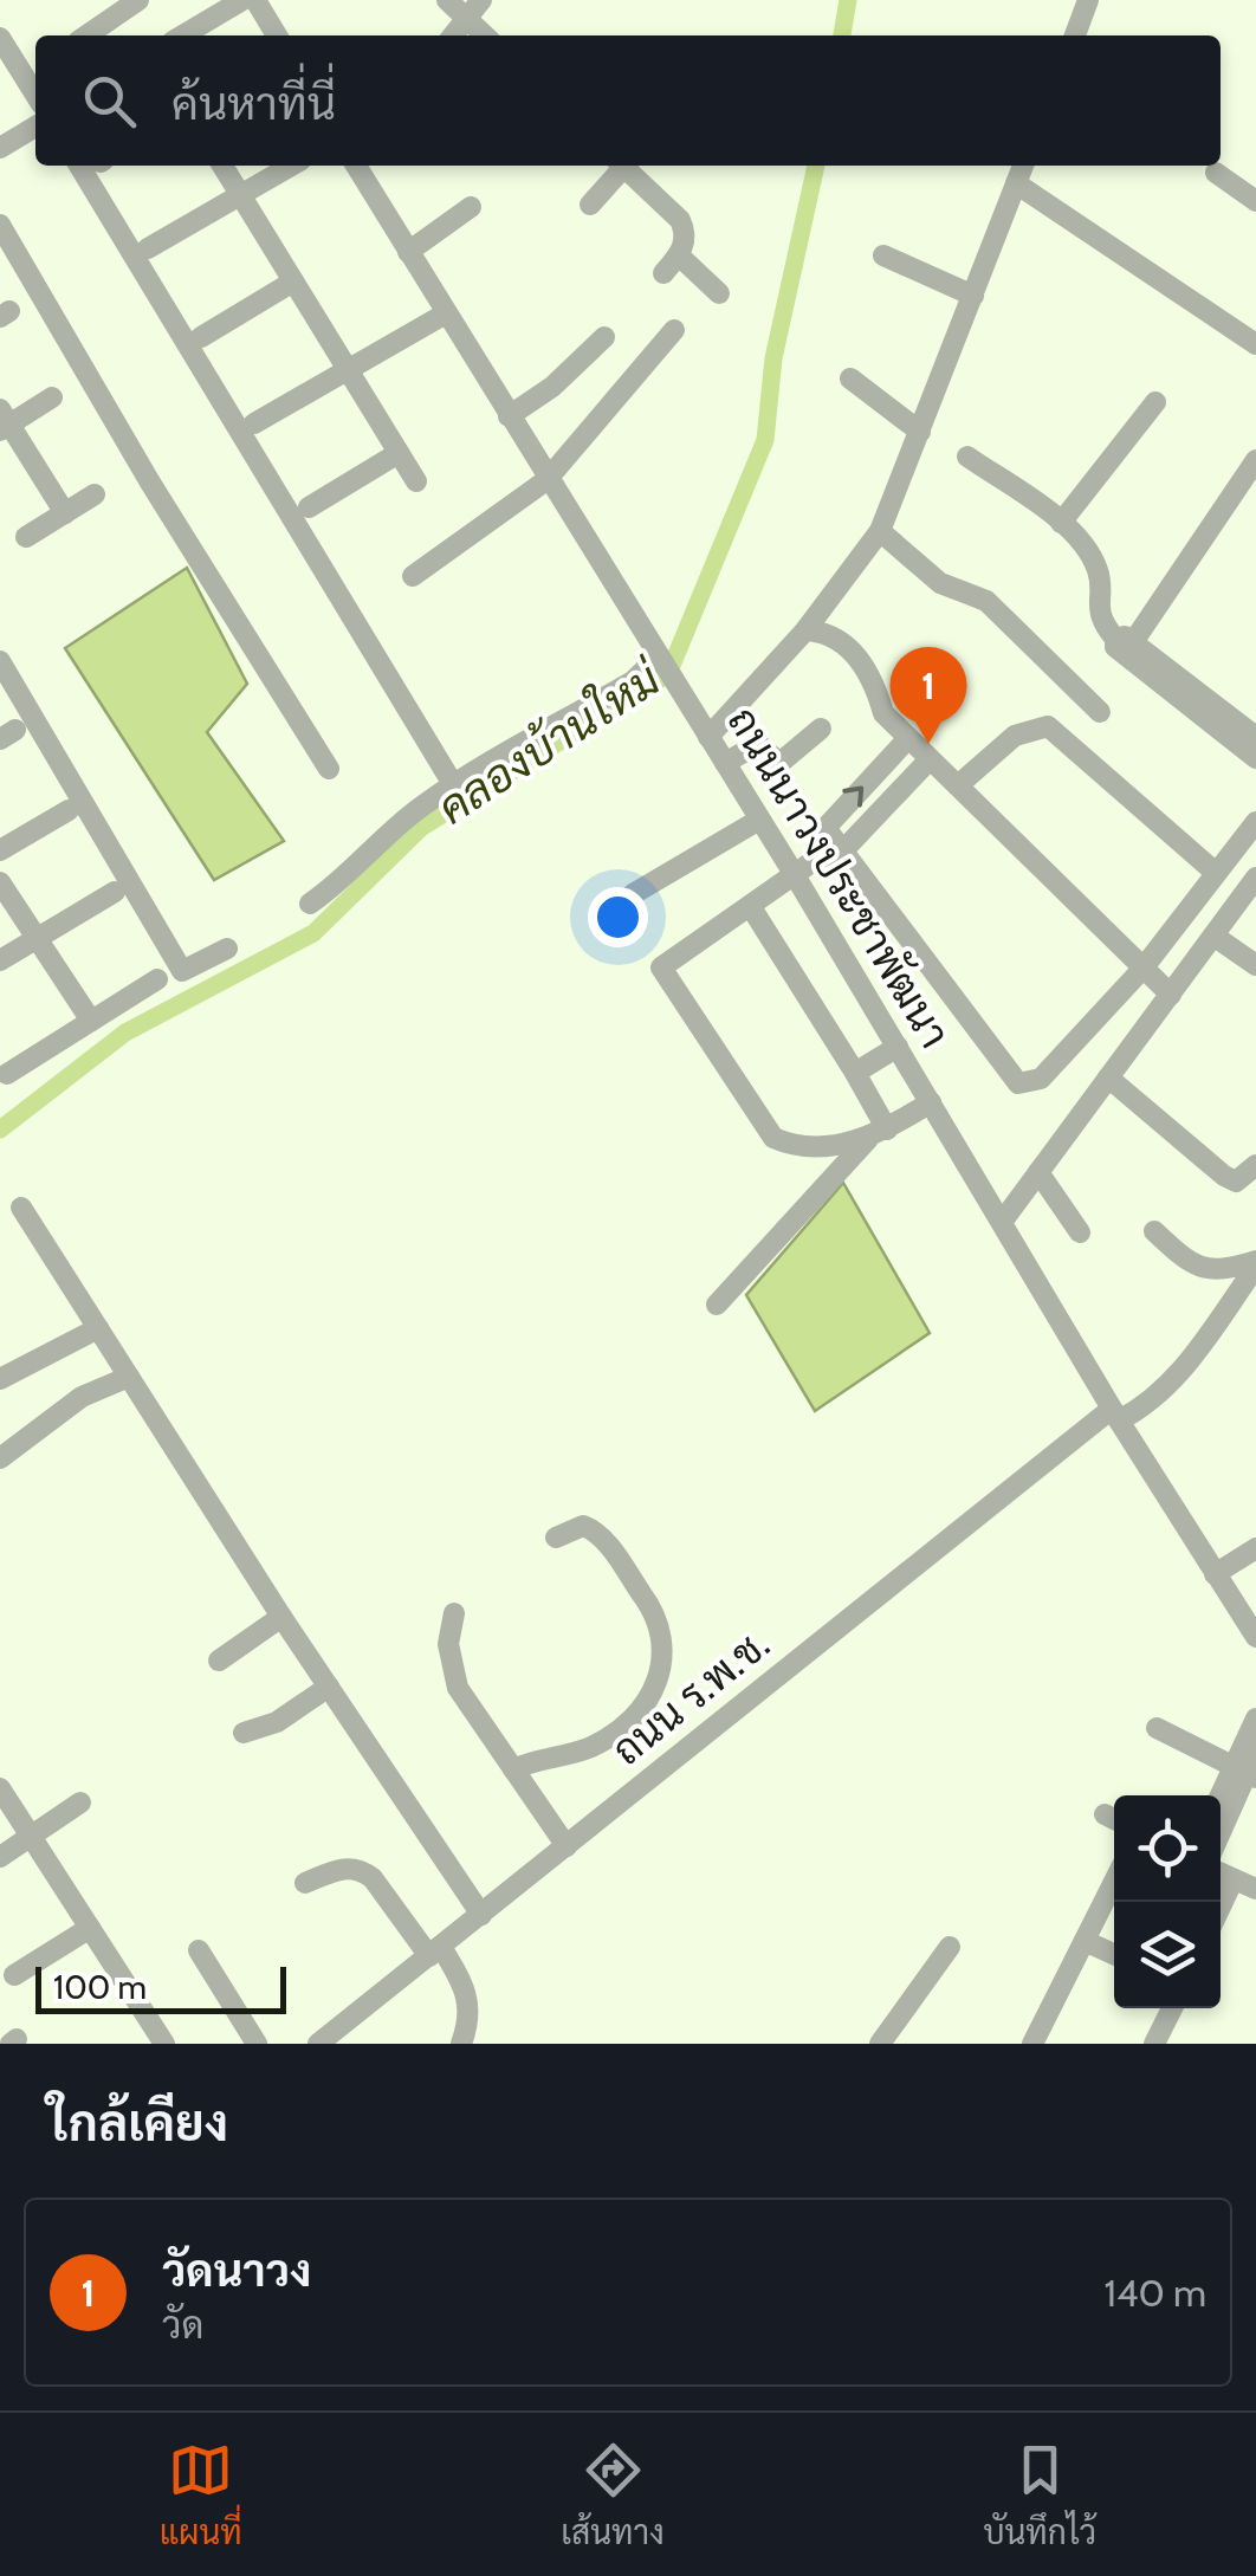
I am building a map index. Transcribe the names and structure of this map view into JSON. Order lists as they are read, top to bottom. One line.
{"streets":{"street":["ถนนนาวงประชาพัฒนา","ถนน ร.พ.ช."]},"crossings":[["ถนนนาวงประชาพัฒนา","ถนน ร.พ.ช."]],"water":["คลองบ้านใหม่"],"scale_bar":"100 m","page":{"search":"ค้นหาที่นี่","pins":"1","scale":"100 m","heading":"ใกล้เคียง","list":[{"mark":"1","name":"วัดนาวง","note":"วัด","value":"140 m"}],"nav":["แผนที่","เส้นทาง","บันทึกไว้"]}}
